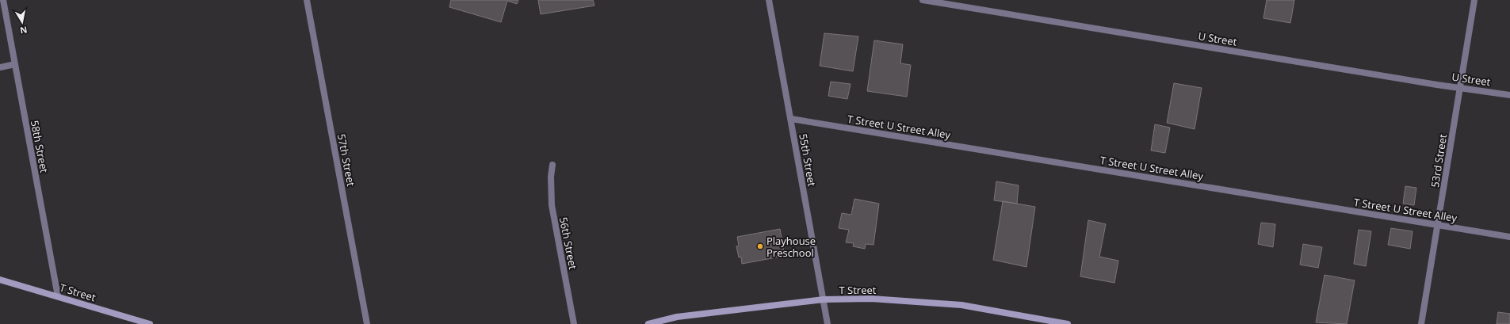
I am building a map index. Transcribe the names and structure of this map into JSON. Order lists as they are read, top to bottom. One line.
{"streets":{"street":["U Street","T Street U Street Alley","58th Street","57th Street","55th Street","53rd Street","56th Street","T Street"]},"crossings":[["U Street","53rd Street"],["T Street U Street Alley","55th Street"],["T Street U Street Alley","53rd Street"],["58th Street","T Street"],["55th Street","T Street"]],"places":["Playhouse Preschool"],"north":"bottom"}
